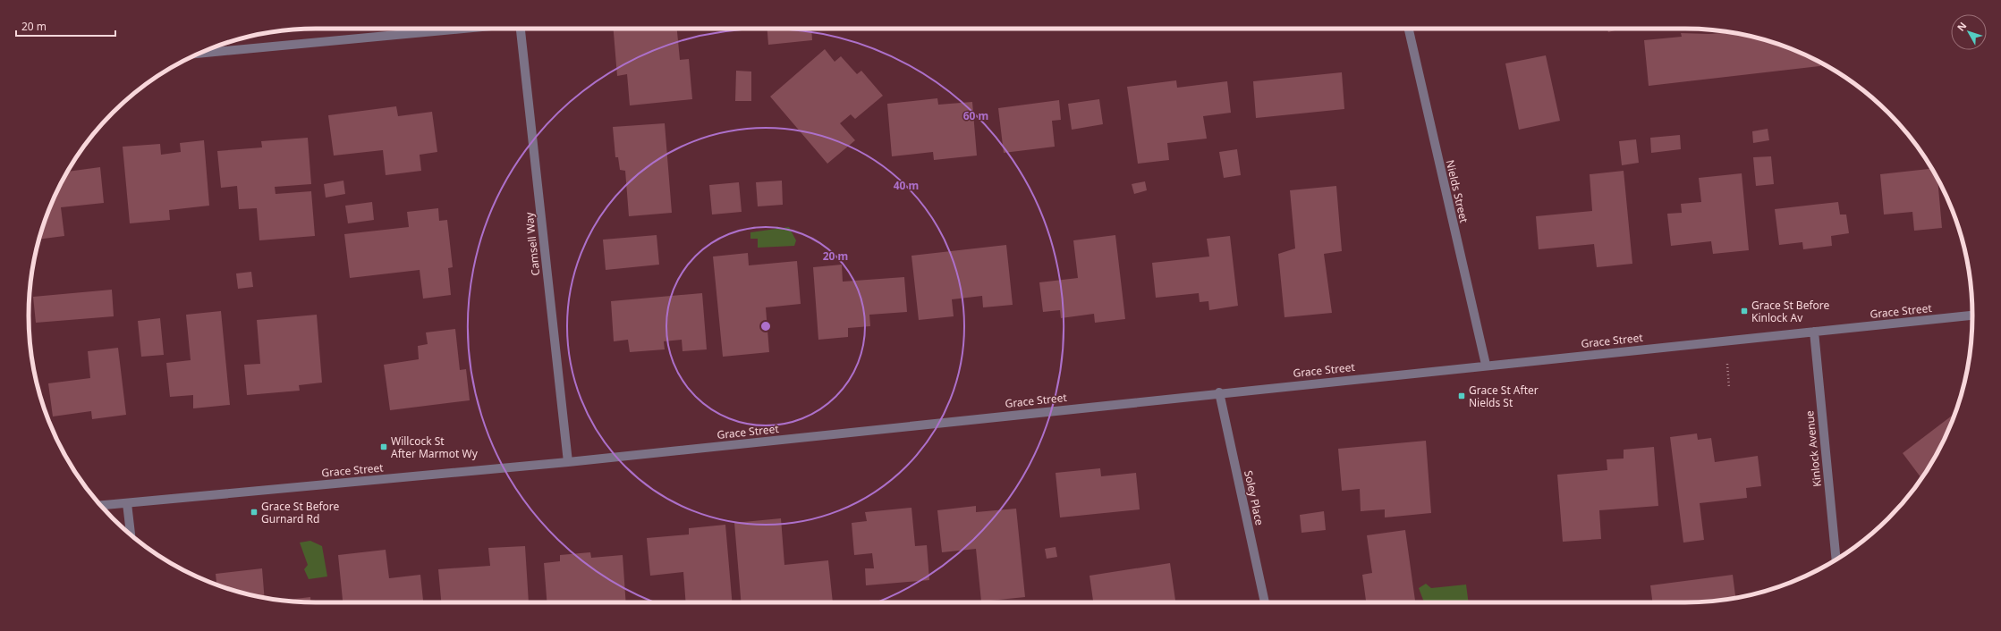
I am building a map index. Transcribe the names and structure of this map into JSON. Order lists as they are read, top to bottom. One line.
{"streets":{"street":["Nields Street","Camsell Way","Grace Street","Kinlock Avenue","Soley Place"]},"crossings":[["Nields Street","Grace Street"],["Camsell Way","Grace Street"],["Grace Street","Kinlock Avenue"],["Grace Street","Soley Place"]],"places":{"transit":["Grace St Before Kinlock Av","Grace St After Nields St","Willcock St After Marmot Wy","Grace St Before Gurnard Rd"]},"scale_bar":"20 m","north":"top left","rings":["60 m","40 m","20 m"]}
